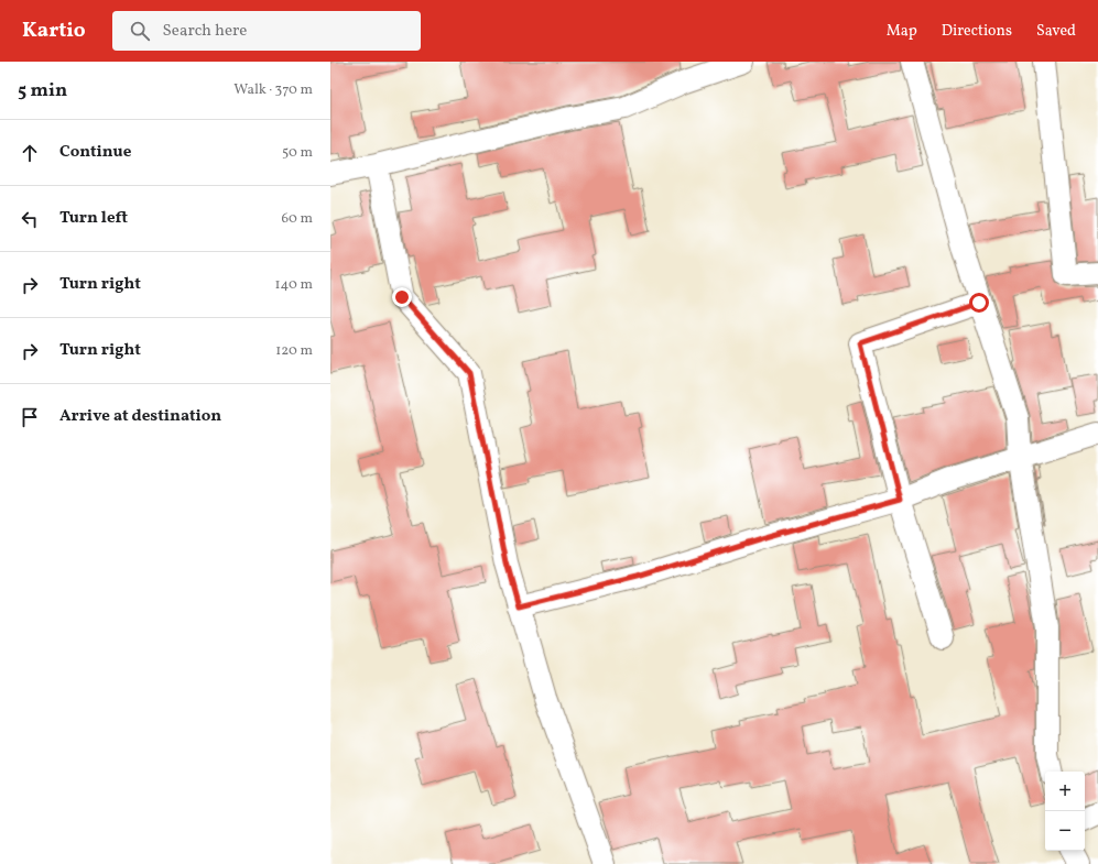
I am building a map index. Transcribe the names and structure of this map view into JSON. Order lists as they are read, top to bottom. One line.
{"page":{"header":"Kartio","search":"Search here","nav":["Map","Directions","Saved"],"heading":["5 min","Walk · 370 m"],"list":[["Continue","50 m"],["Turn left","60 m"],["Turn right","140 m"],["Turn right","120 m"],"Arrive at destination"],"map_buttons":["+","−"]}}
